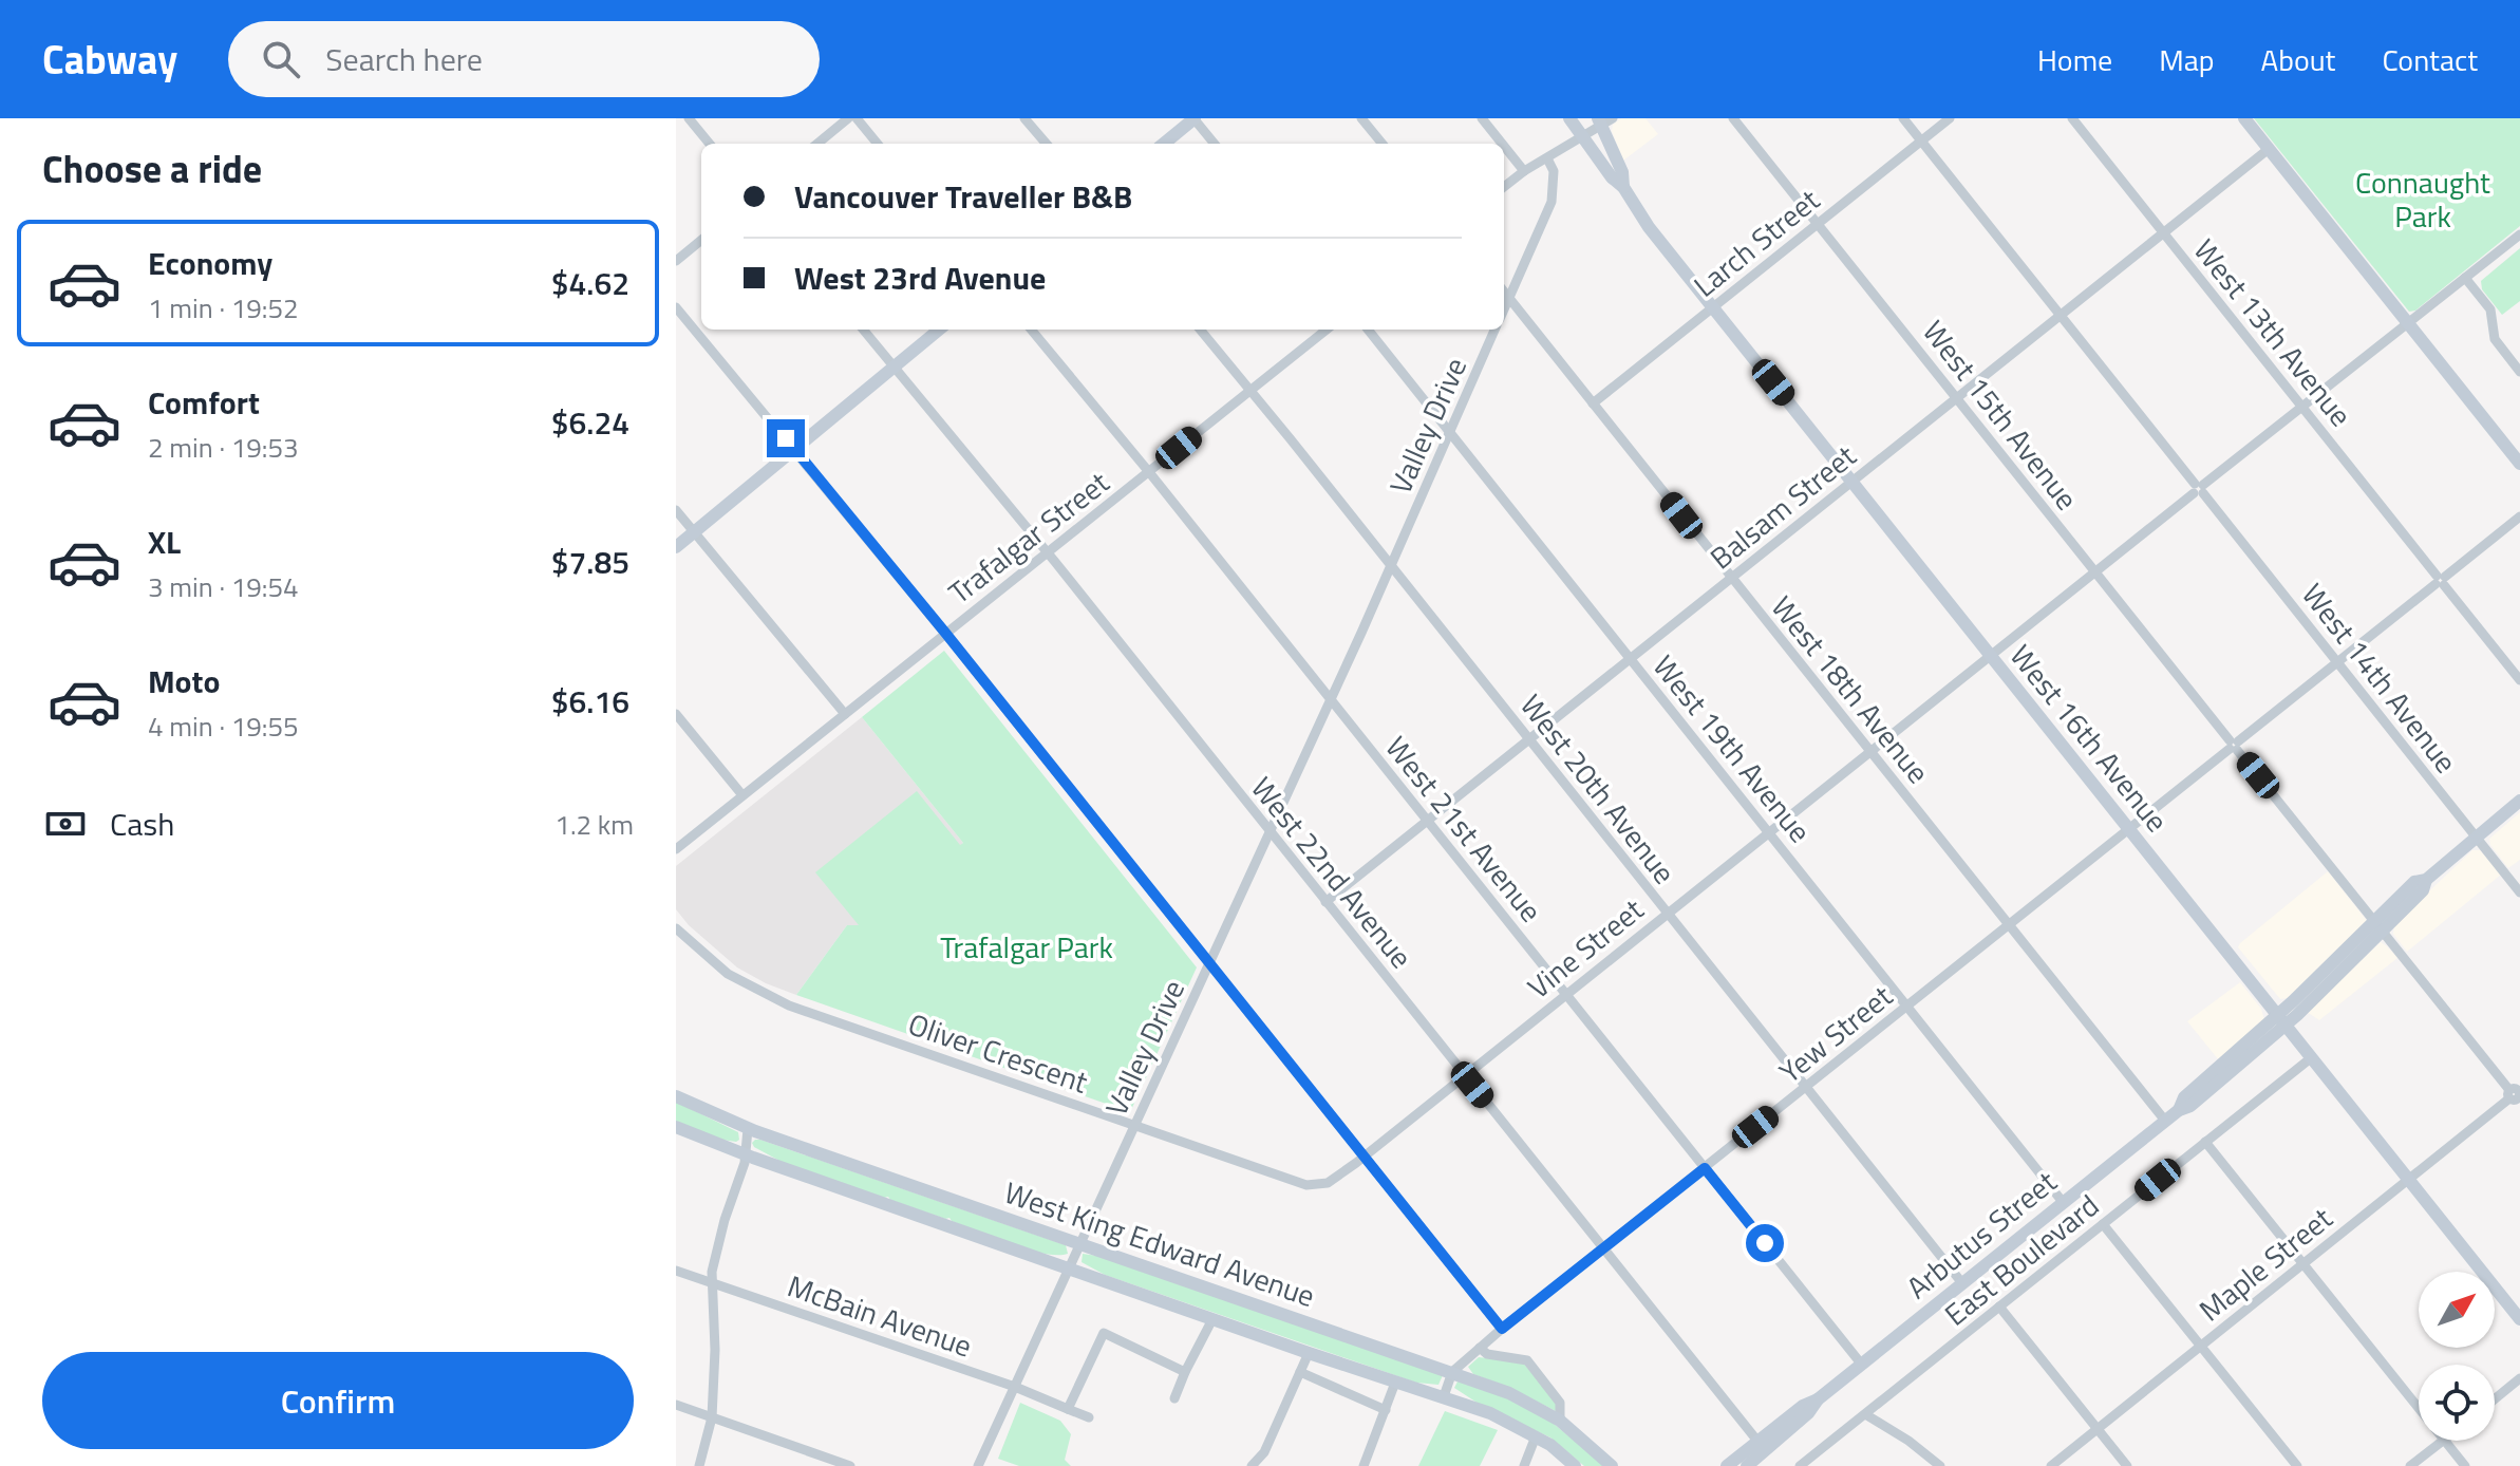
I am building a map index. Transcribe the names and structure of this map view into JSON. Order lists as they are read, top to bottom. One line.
{"streets":{"main road":["West 16th Avenue","Arbutus Street","West King Edward Avenue"],"street":["Larch Street","West 13th Avenue","West 15th Avenue","Valley Drive","Balsam Street","Trafalgar Street","West 14th Avenue","West 18th Avenue","West 19th Avenue","West 20th Avenue","West 21st Avenue","West 22nd Avenue","Vine Street","Yew Street","Oliver Crescent","East Boulevard","Maple Street","McBain Avenue"]},"crossings":[["Larch Street","West 15th Avenue"],["Larch Street","West 14th Avenue"],["Larch Street","West 18th Avenue"],["Larch Street","West 16th Avenue"],["West 13th Avenue","Balsam Street"],["West 13th Avenue","Vine Street"],["West 13th Avenue","Yew Street"],["West 15th Avenue","Balsam Street"],["West 15th Avenue","Vine Street"],["West 15th Avenue","Yew Street"],["West 15th Avenue","Arbutus Street"],["West 15th Avenue","Maple Street"],["Valley Drive","West 19th Avenue"],["Valley Drive","West 20th Avenue"],["Valley Drive","West 21st Avenue"],["Valley Drive","West 22nd Avenue"],["Valley Drive","Oliver Crescent"],["Valley Drive","West King Edward Avenue"],["Valley Drive","McBain Avenue"],["Balsam Street","West 14th Avenue"],["Balsam Street","West 18th Avenue"],["Balsam Street","West 16th Avenue"],["Balsam Street","West 19th Avenue"],["Balsam Street","West 20th Avenue"],["Balsam Street","West 21st Avenue"],["Balsam Street","West 22nd Avenue"],["Trafalgar Street","West 20th Avenue"],["Trafalgar Street","West 21st Avenue"],["Trafalgar Street","West 22nd Avenue"],["West 14th Avenue","Vine Street"],["West 14th Avenue","Yew Street"],["West 14th Avenue","Arbutus Street"],["West 18th Avenue","Vine Street"],["West 18th Avenue","Yew Street"],["West 18th Avenue","Arbutus Street"],["West 16th Avenue","Vine Street"],["West 16th Avenue","Yew Street"],["West 16th Avenue","Arbutus Street"],["West 16th Avenue","East Boulevard"],["West 16th Avenue","Maple Street"],["West 19th Avenue","Vine Street"],["West 19th Avenue","Yew Street"],["West 19th Avenue","Arbutus Street"],["West 20th Avenue","Vine Street"],["West 20th Avenue","Yew Street"],["West 20th Avenue","Arbutus Street"],["West 21st Avenue","Vine Street"],["West 21st Avenue","Yew Street"],["West 21st Avenue","Arbutus Street"],["West 22nd Avenue","Vine Street"],["West 22nd Avenue","Yew Street"],["West 22nd Avenue","Arbutus Street"],["Vine Street","Oliver Crescent"],["Yew Street","West King Edward Avenue"]],"parks":["Connaught Park","Trafalgar Park"],"north":"top right","page":{"header":"Cabway","search":"Search here","nav":["Home","Map","About","Contact"],"heading":"Choose a ride","banner":["Vancouver Traveller B&B","West 23rd Avenue"],"list":[{"name":"Economy","note":"1 min · 19:52","value":"$4.62"},{"name":"Comfort","note":"2 min · 19:53","value":"$6.24"},{"name":"XL","note":"3 min · 19:54","value":"$7.85"},{"name":"Moto","note":"4 min · 19:55","value":"$6.16"}],"pay":["Cash","1.2 km"],"buttons":"Confirm"}}
